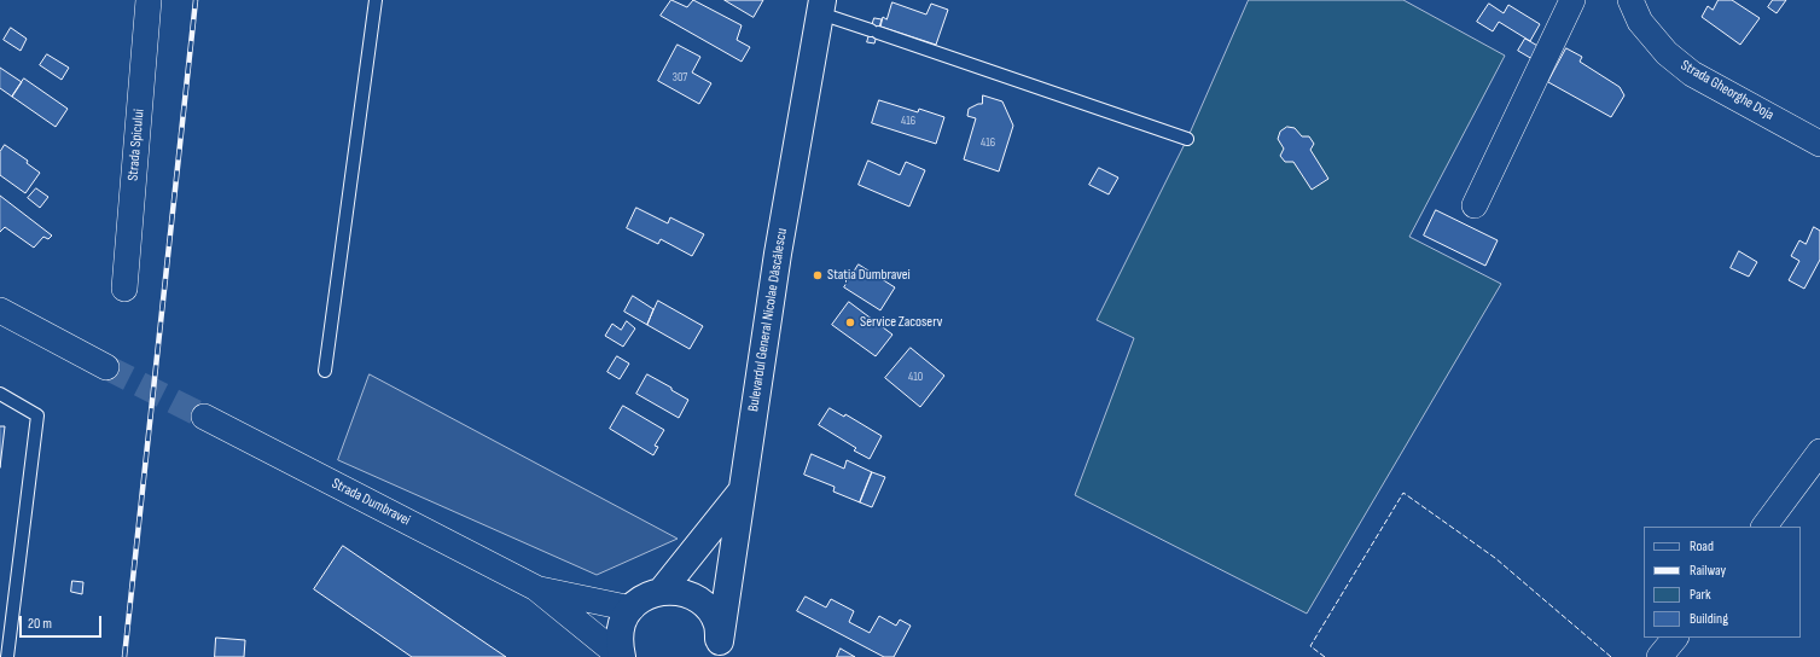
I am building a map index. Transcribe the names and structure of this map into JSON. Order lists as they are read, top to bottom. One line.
{"streets":{"main road":["Bulevardul General Nicolae Dăscălescu"],"street":["Strada Gheorghe Doja","Strada Spicului","Strada Dumbravei"]},"places":["Stația Dumbravei","Service Zacoserv"],"house_numbers":["307","416","416","410"],"legend":["Road","Railway","Park","Building"],"scale_bar":"20 m"}
